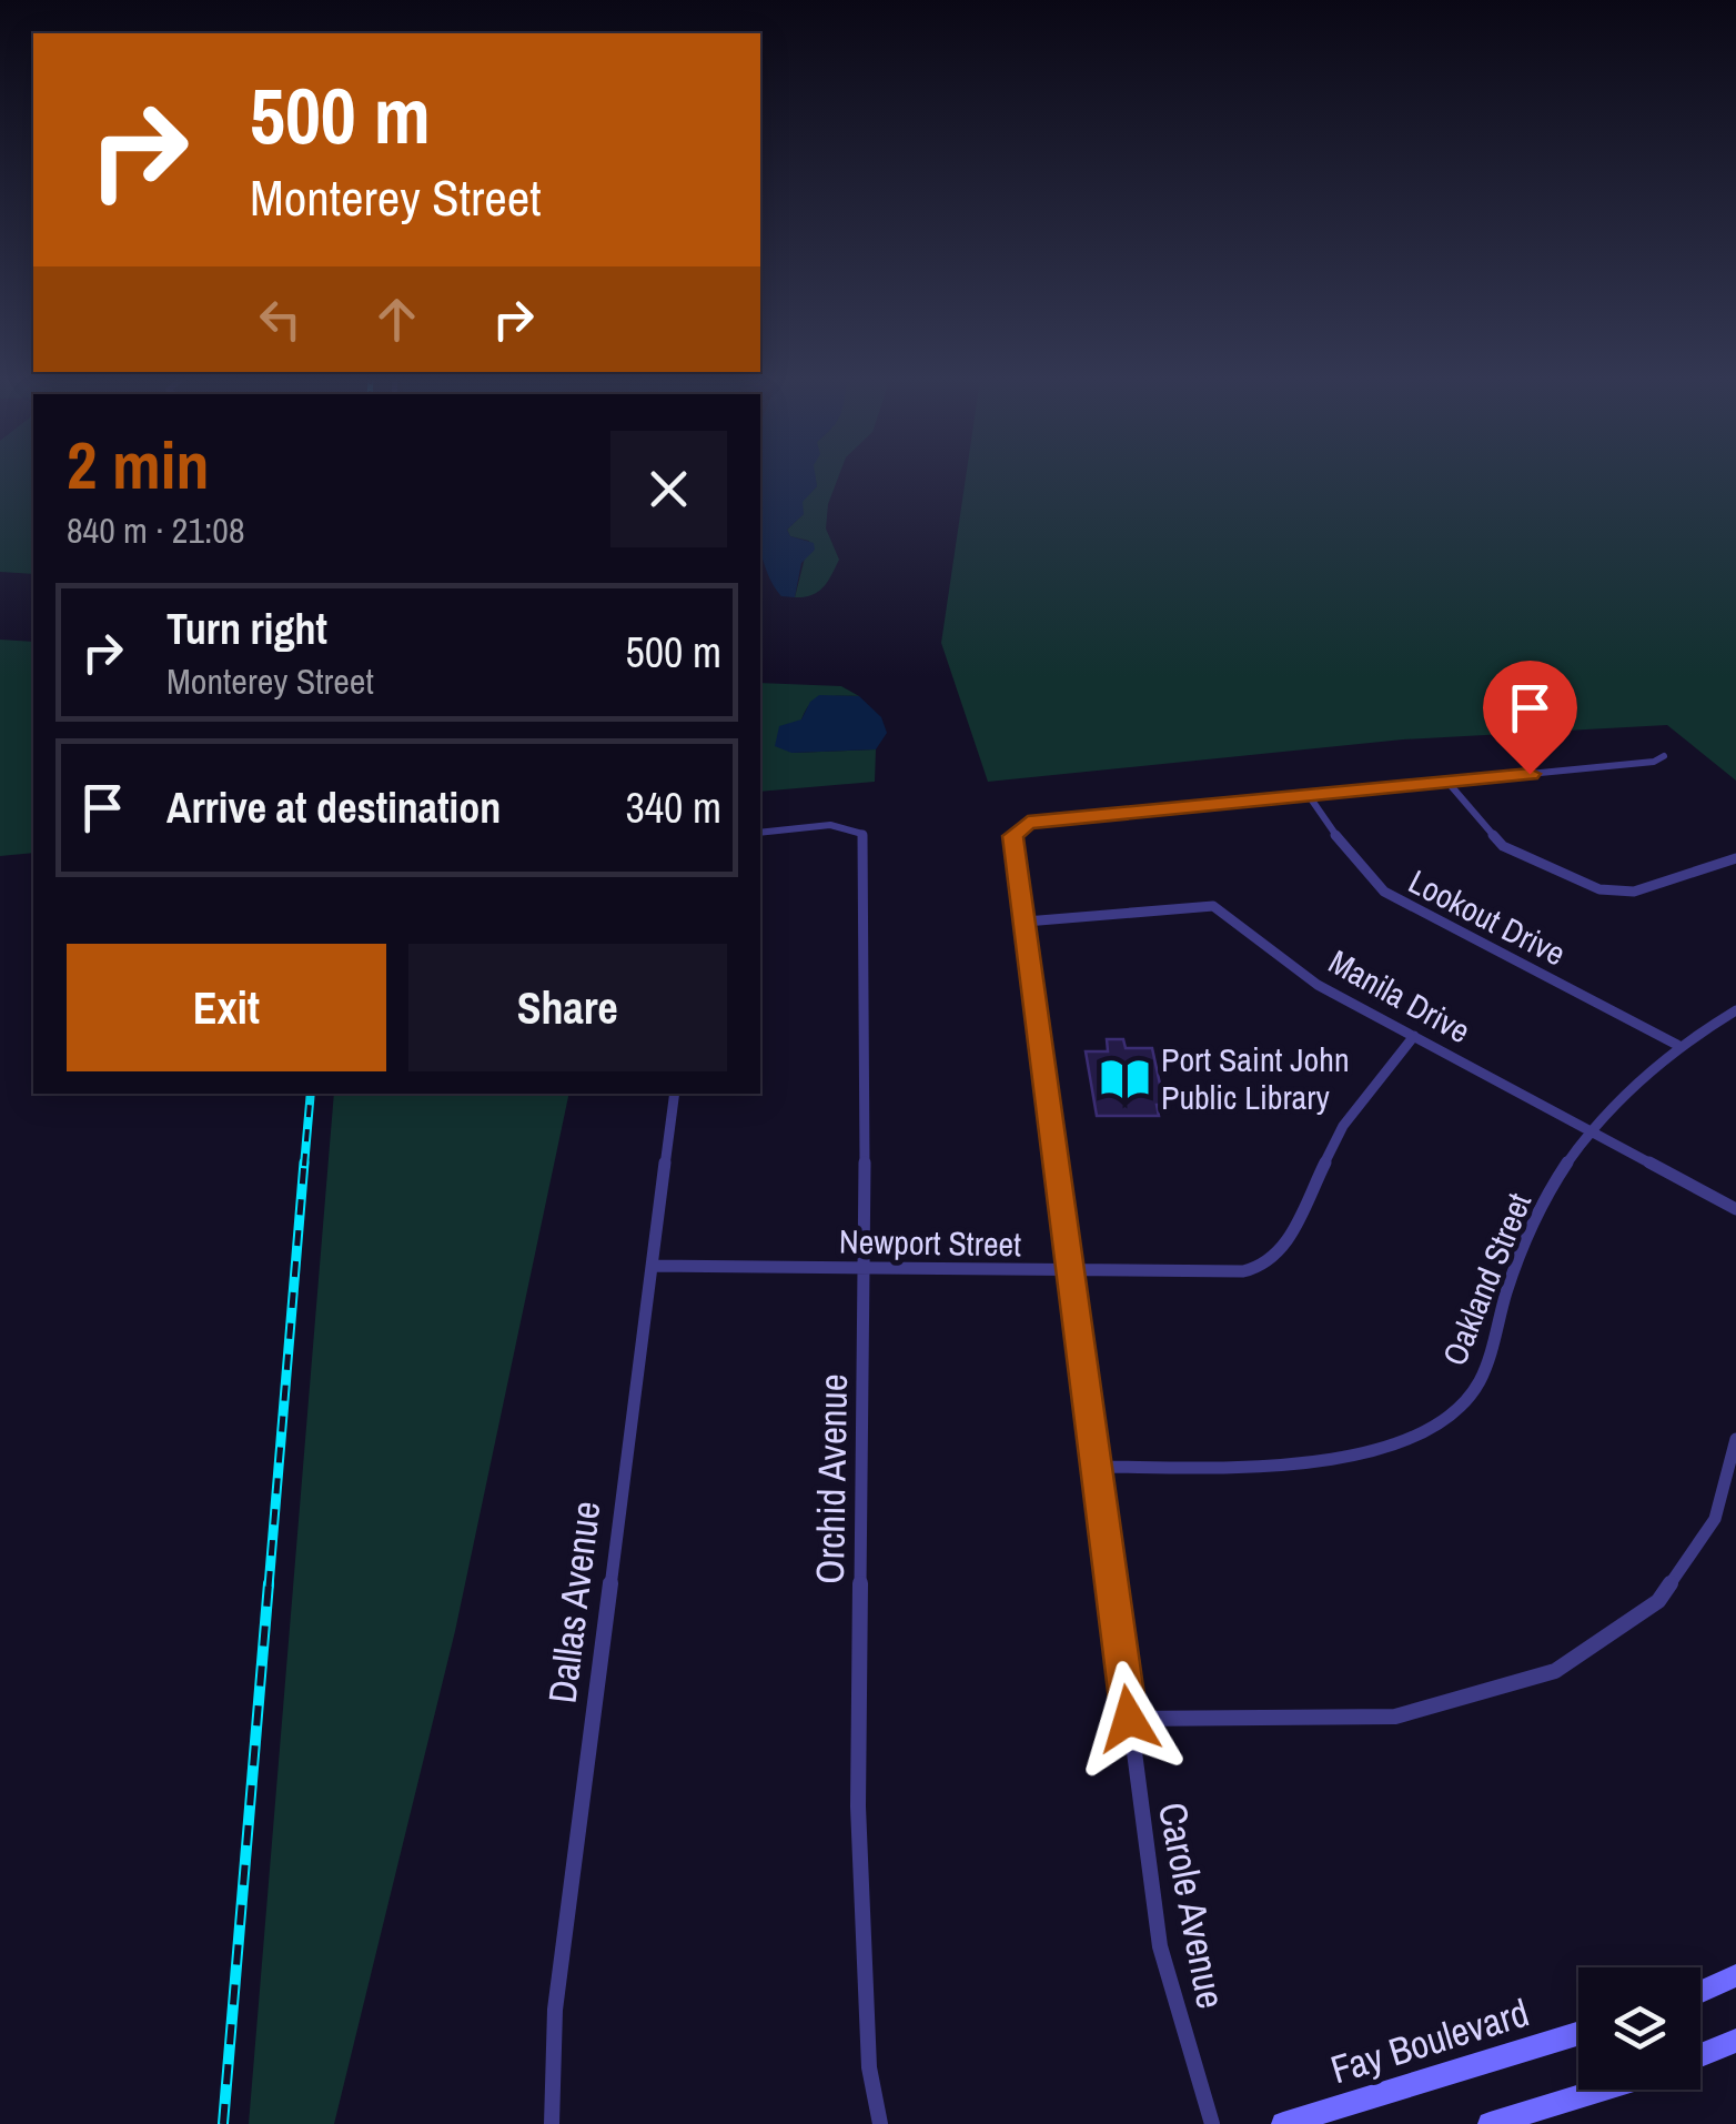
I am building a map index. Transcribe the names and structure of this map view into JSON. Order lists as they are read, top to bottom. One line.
{"streets":{"main road":["Fay Boulevard"],"street":["Lookout Drive","Manila Drive","Newport Street","Oakland Street","Orchid Avenue","Dallas Avenue","Carole Avenue"]},"crossings":[["Lookout Drive","Oakland Street"],["Manila Drive","Newport Street"],["Manila Drive","Oakland Street"],["Manila Drive","Carole Avenue"],["Newport Street","Orchid Avenue"],["Newport Street","Dallas Avenue"],["Newport Street","Carole Avenue"],["Oakland Street","Carole Avenue"]],"places":{"library":["Port Saint John Public Library"]},"page":{"turn":["500 m","Monterey Street"],"heading":["2 min","840 m · 21:08"],"list":[{"name":"Turn right","note":"Monterey Street","value":"500 m"},{"name":"Arrive at destination","value":"340 m"}],"buttons":["Exit","Share"]}}
